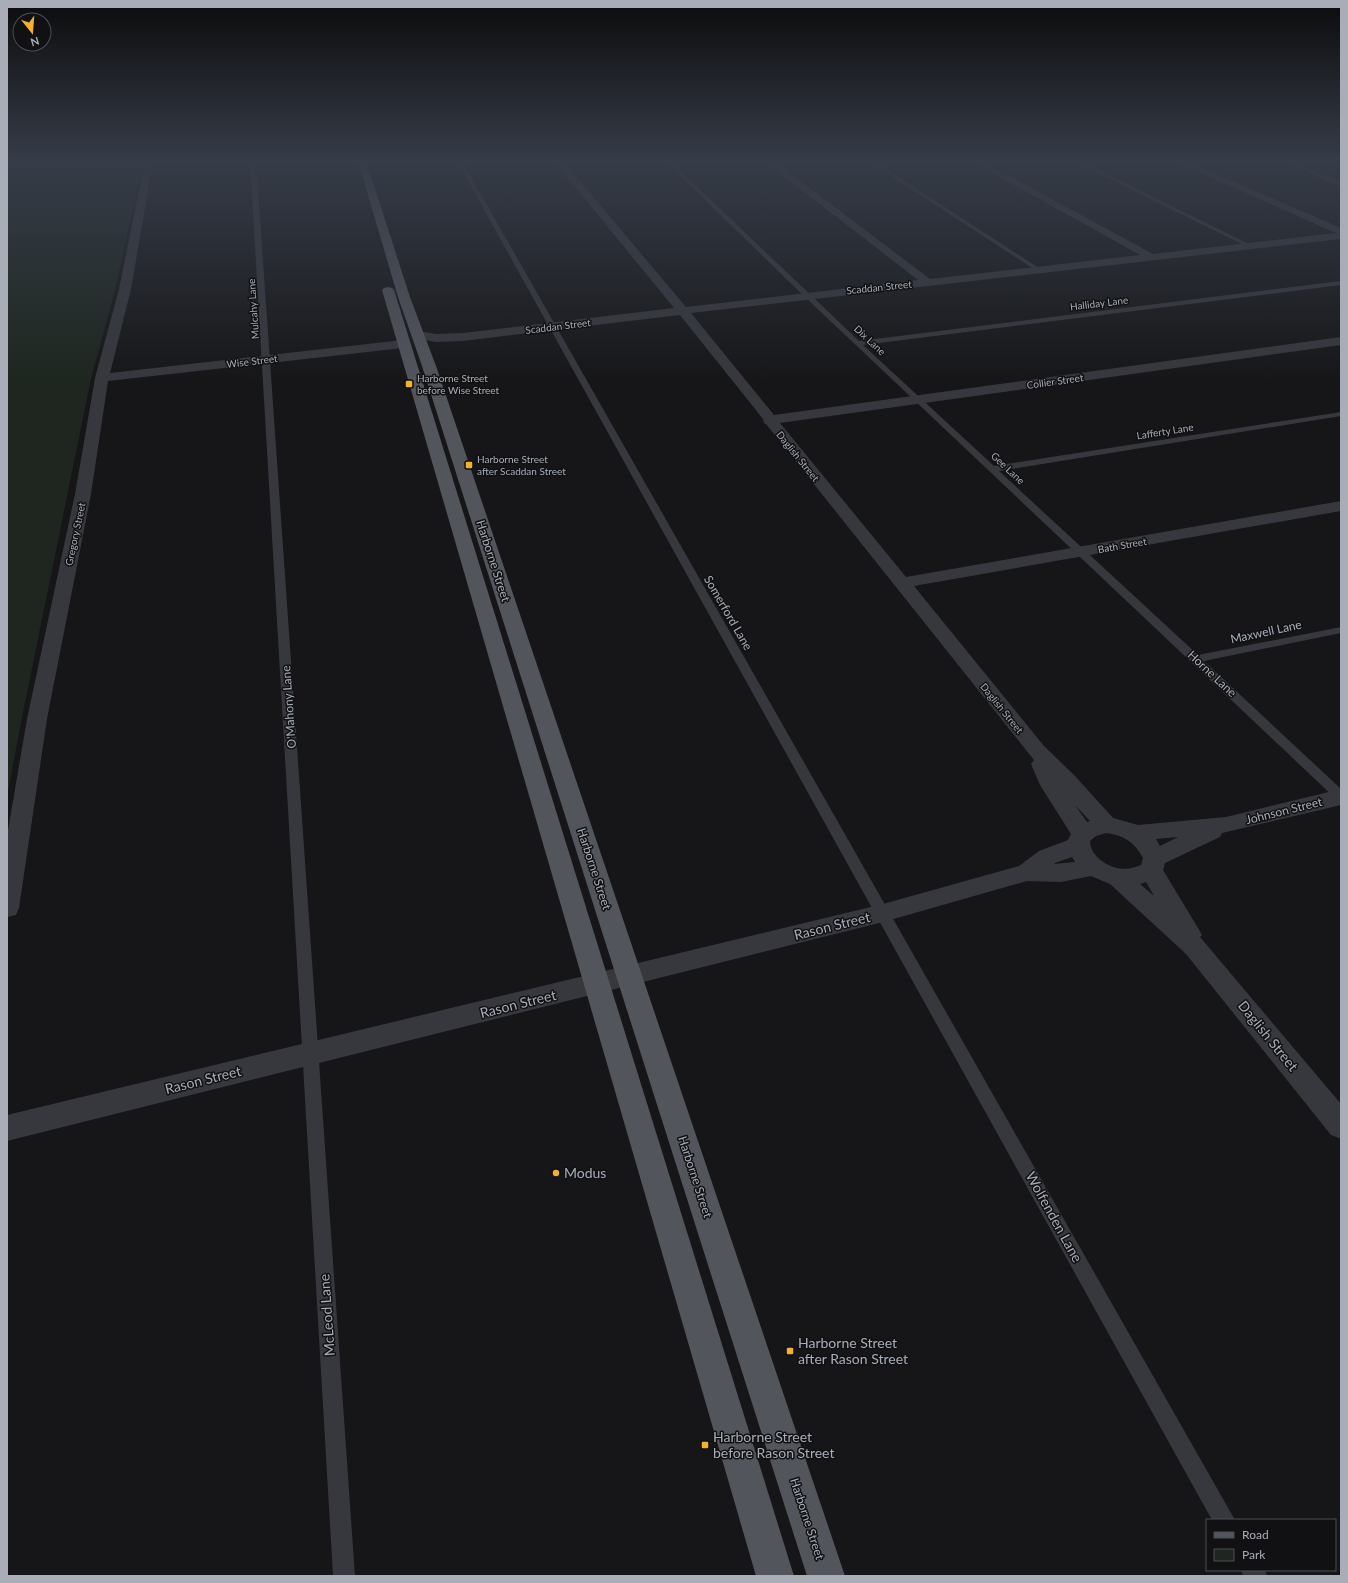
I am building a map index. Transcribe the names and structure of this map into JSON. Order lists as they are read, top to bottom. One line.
{"streets":{"main road":["Harborne Street"],"street":["Scaddan Street","Wise Street","Collier Street","Daglish Street","Gregory Street","Bath Street","Johnson Street","Rason Street"],"lane":["Halliday Lane","Mulcahy Lane","Dix Lane","Lafferty Lane","Gee Lane","Somerford Lane","Maxwell Lane","Horne Lane","O'Mahony Lane","Wolfenden Lane","McLeod Lane"]},"crossings":[["Scaddan Street","Dix Lane"],["Scaddan Street","Wise Street"],["Scaddan Street","Daglish Street"],["Scaddan Street","Harborne Street"],["Scaddan Street","Somerford Lane"],["Halliday Lane","Dix Lane"],["Mulcahy Lane","Wise Street"],["Mulcahy Lane","O'Mahony Lane"],["Dix Lane","Collier Street"],["Dix Lane","Gee Lane"],["Wise Street","Gregory Street"],["Wise Street","Harborne Street"],["Wise Street","O'Mahony Lane"],["Collier Street","Daglish Street"],["Collier Street","Gee Lane"],["Lafferty Lane","Gee Lane"],["Daglish Street","Bath Street"],["Daglish Street","Johnson Street"],["Daglish Street","Rason Street"],["Gee Lane","Bath Street"],["Gee Lane","Horne Lane"],["Bath Street","Horne Lane"],["Harborne Street","Rason Street"],["Somerford Lane","Rason Street"],["Somerford Lane","Wolfenden Lane"],["Maxwell Lane","Horne Lane"],["Horne Lane","Johnson Street"],["O'Mahony Lane","Rason Street"],["O'Mahony Lane","McLeod Lane"],["Johnson Street","Rason Street"],["Rason Street","Wolfenden Lane"],["Rason Street","McLeod Lane"]],"places":{"transit":["Harborne Street before Wise Street","Harborne Street after Scaddan Street","Harborne Street after Rason Street","Harborne Street before Rason Street"],"other":["Modus"]},"legend":["Road","Park"],"north":"bottom"}
